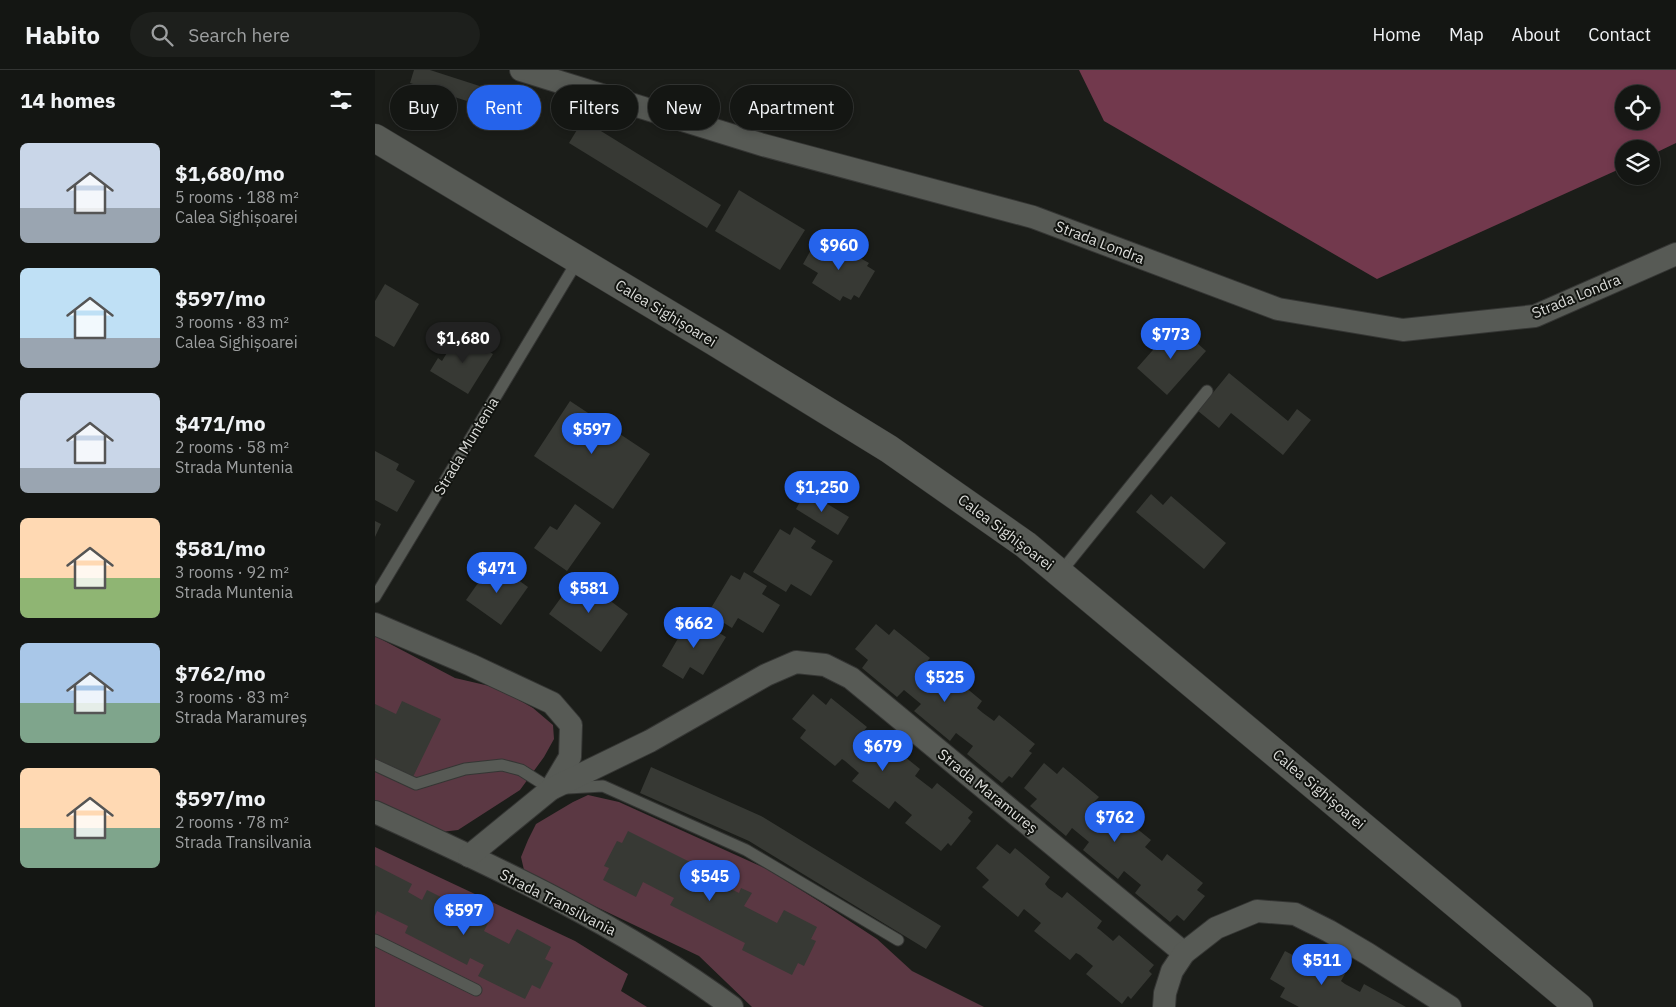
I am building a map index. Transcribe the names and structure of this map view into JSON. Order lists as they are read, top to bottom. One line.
{"streets":{"main road":["Calea Sighișoarei"],"street":["Strada Londra","Strada Maramureș","Strada Transilvania"],"lane":["Strada Muntenia"]},"crossings":[["Calea Sighișoarei","Strada Muntenia"],["Strada Maramureș","Strada Transilvania"]],"page":{"header":"Habito","search":"Search here","nav":["Home","Map","About","Contact"],"heading":"14 homes","chip":["Buy","Rent","Filters","New","Apartment"],"list":[{"name":"$1,680/mo","note":"5 rooms · 188 m² · Calea Sighișoarei"},{"name":"$597/mo","note":"3 rooms · 83 m² · Calea Sighișoarei"},{"name":"$471/mo","note":"2 rooms · 58 m² · Strada Muntenia"},{"name":"$581/mo","note":"3 rooms · 92 m² · Strada Muntenia"},{"name":"$762/mo","note":"3 rooms · 83 m² · Strada Maramureș"},{"name":"$597/mo","note":"2 rooms · 78 m² · Strada Transilvania"}],"price":["$960","$773","$1,680","$597","$1,250","$471","$581","$662","$525","$679","$762","$545","$597","$511"]}}
